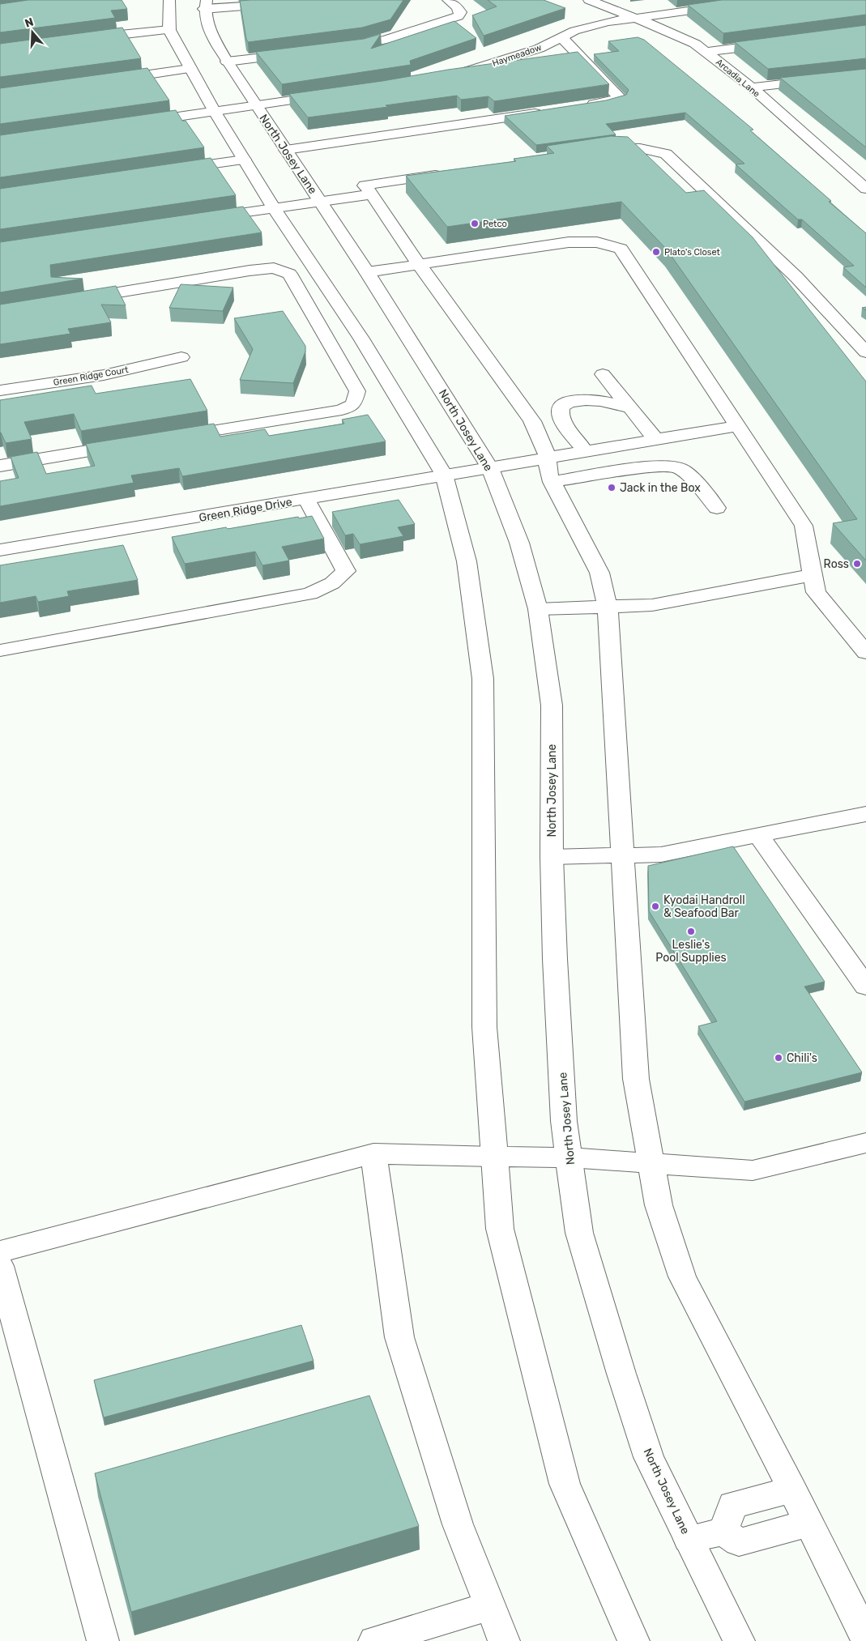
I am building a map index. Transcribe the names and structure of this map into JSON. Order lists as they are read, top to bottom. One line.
{"streets":{"main road":["Haymeadow","Arcadia Lane","North Josey Lane","Green Ridge Court","Green Ridge Drive"]},"crossings":[["Haymeadow","Arcadia Lane"],["North Josey Lane","Green Ridge Drive"]],"places":["Petco","Plato's Closet","Jack in the Box","Ross","Kyodai Handroll & Seafood Bar","Leslie's Pool Supplies","Chili's"],"north":"top"}
